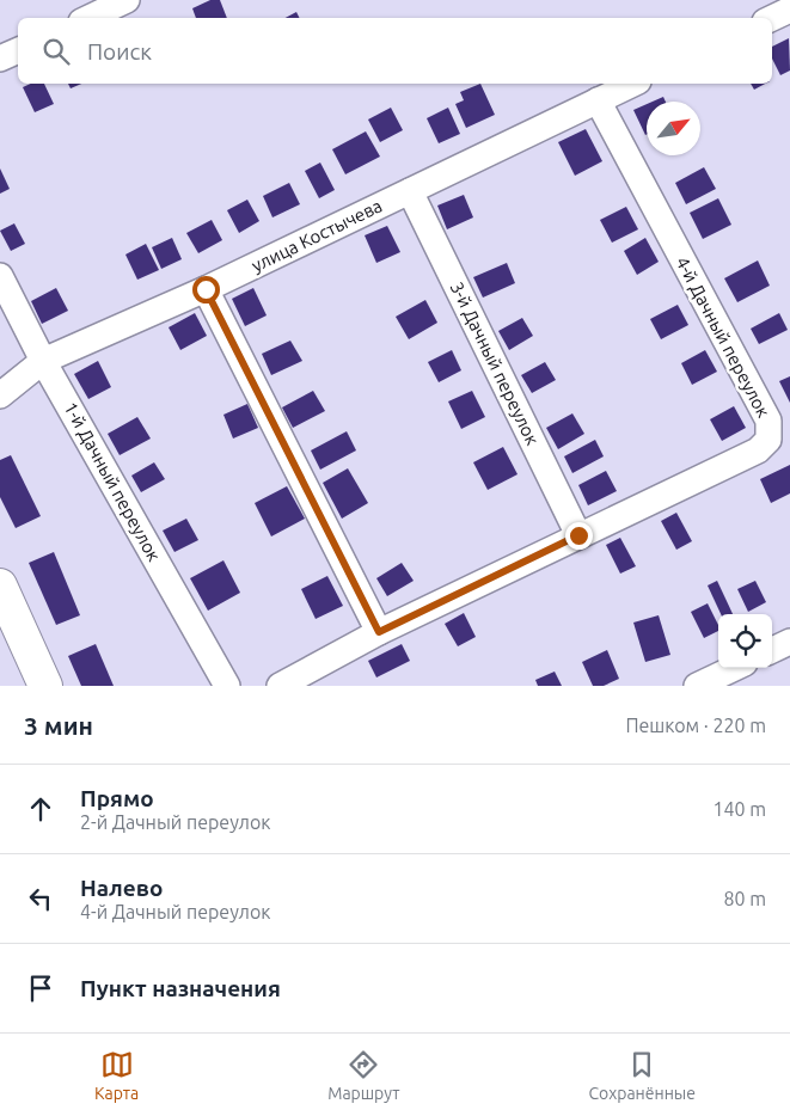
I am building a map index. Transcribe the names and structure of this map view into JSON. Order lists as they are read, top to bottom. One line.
{"streets":{"street":["улица Костычева","4-й Дачный переулок","3-й Дачный переулок","1-й Дачный переулок"]},"crossings":[["улица Костычева","4-й Дачный переулок"],["улица Костычева","3-й Дачный переулок"],["улица Костычева","1-й Дачный переулок"],["4-й Дачный переулок","3-й Дачный переулок"]],"north":"top right","page":{"search":"Поиск","heading":["3 мин","Пешком · 220 m"],"list":[["Прямо","2-й Дачный переулок","140 m"],["Налево","4-й Дачный переулок","80 m"],"Пункт назначения"],"nav":["Карта","Маршрут","Сохранённые"]}}
